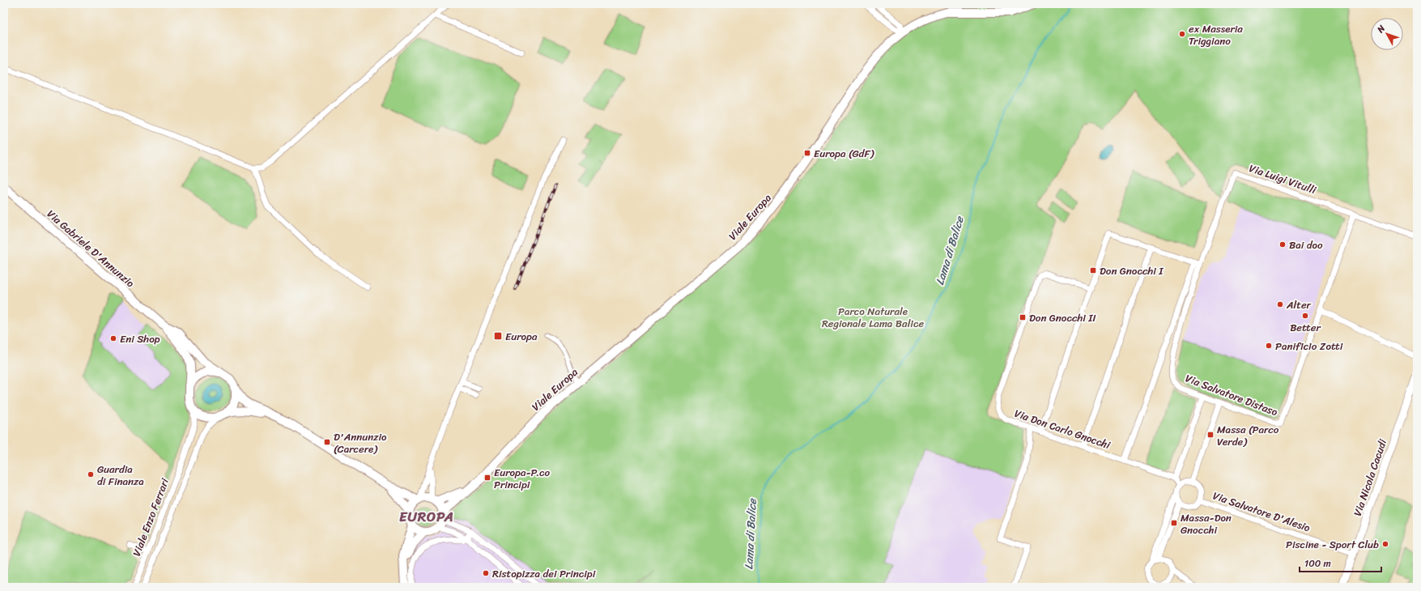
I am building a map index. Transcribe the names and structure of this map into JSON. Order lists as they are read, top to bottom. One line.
{"streets":{"main road":["Viale Europa","Via Gabriele D'Annunzio"],"street":["Via Luigi Vitulli","Via Salvatore Distaso","Via Don Carlo Gnocchi","Via Nicola Cacudi","Via Salvatore D'Alesio","Viale Enzo Ferrari"]},"crossings":[["Via Luigi Vitulli","Via Salvatore Distaso"],["Via Nicola Cacudi","Via Salvatore D'Alesio"]],"districts":["EUROPA"],"water":["Lama di Balice"],"parks":["Parco Naturale Regionale Lama Balice"],"places":{"other":["ex Masseria Triggiano","Bai doo","Alter","Better","Eni Shop","Panificio Zotti","Guardia di Finanza","Piscine - Sport Club","Ristopizza dei Principi"],"transit":["Europa (GdF)","Don Gnocchi I","Don Gnocchi II","Europa","Massa (Parco Verde)","D'Annunzio (Carcere)","Europa-P.co Principi","Massa-Don Gnocchi"]},"scale_bar":"100 m","north":"top left"}
